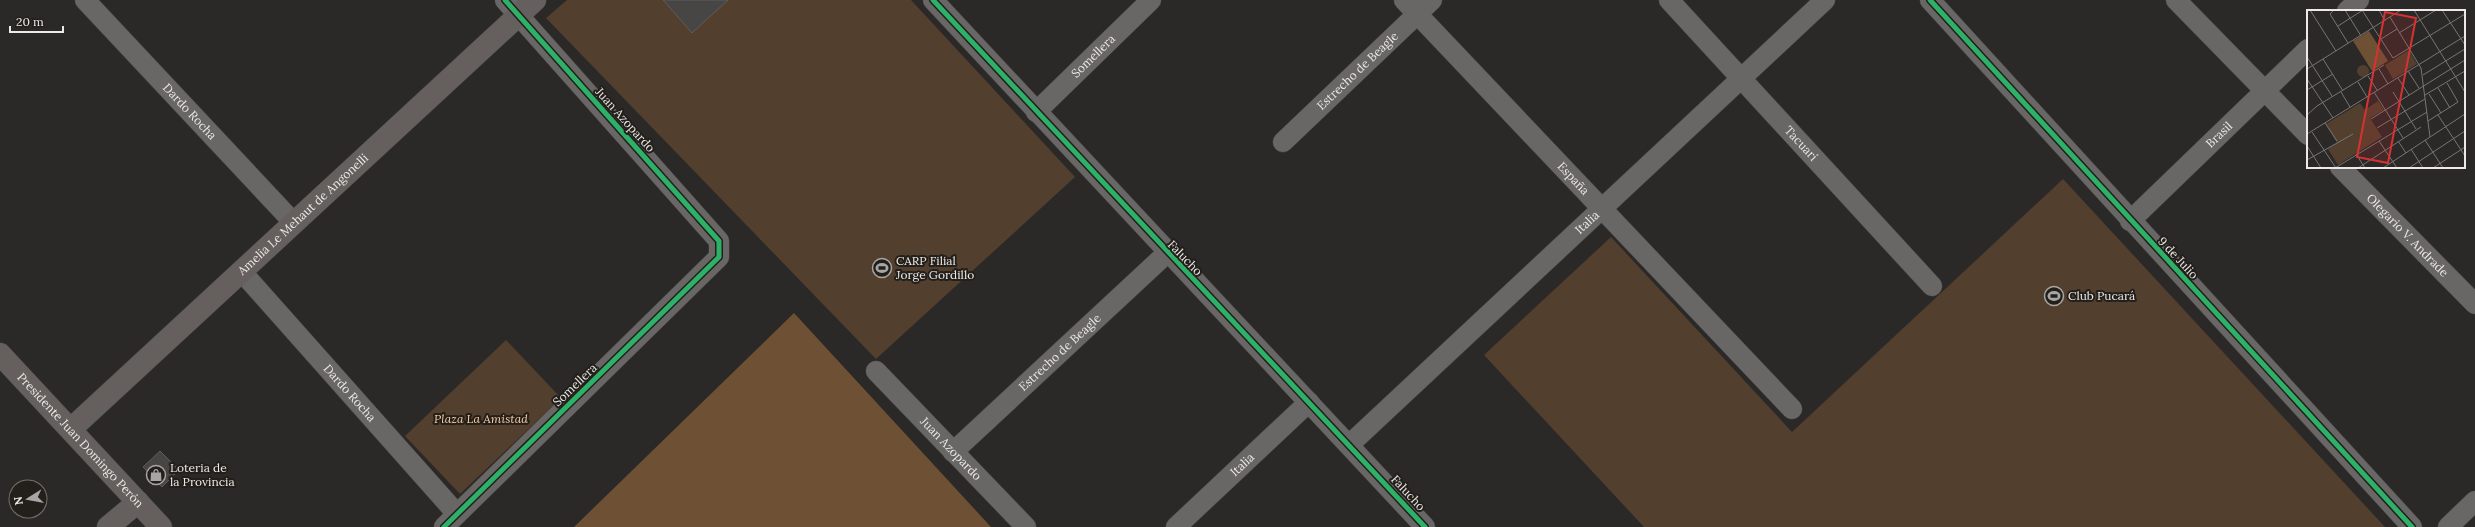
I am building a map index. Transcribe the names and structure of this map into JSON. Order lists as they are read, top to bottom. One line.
{"streets":{"street":["Somellera","Estrecho de Beagle","Dardo Rocha","Juan Azopardo","Brasil","Tacuarí","España","Amelia Le Mehaut de Angonelli","Italia","Olegario V. Andrade","Falucho","9 de Julio","Presidente Juan Domingo Perón"]},"crossings":[["Somellera","Dardo Rocha"],["Somellera","Juan Azopardo"],["Somellera","Falucho"],["Estrecho de Beagle","Juan Azopardo"],["Estrecho de Beagle","España"],["Estrecho de Beagle","Falucho"],["Dardo Rocha","Amelia Le Mehaut de Angonelli"],["Juan Azopardo","Amelia Le Mehaut de Angonelli"],["Brasil","9 de Julio"],["Tacuarí","Italia"],["España","Italia"],["Amelia Le Mehaut de Angonelli","Presidente Juan Domingo Perón"],["Italia","Falucho"]],"parks":["Plaza La Amistad"],"places":{"sports":["CARP Filial Jorge Gordillo","Club Pucará"],"shop":["Loteria de la Provincia"]},"scale_bar":"20 m","north":"left"}
